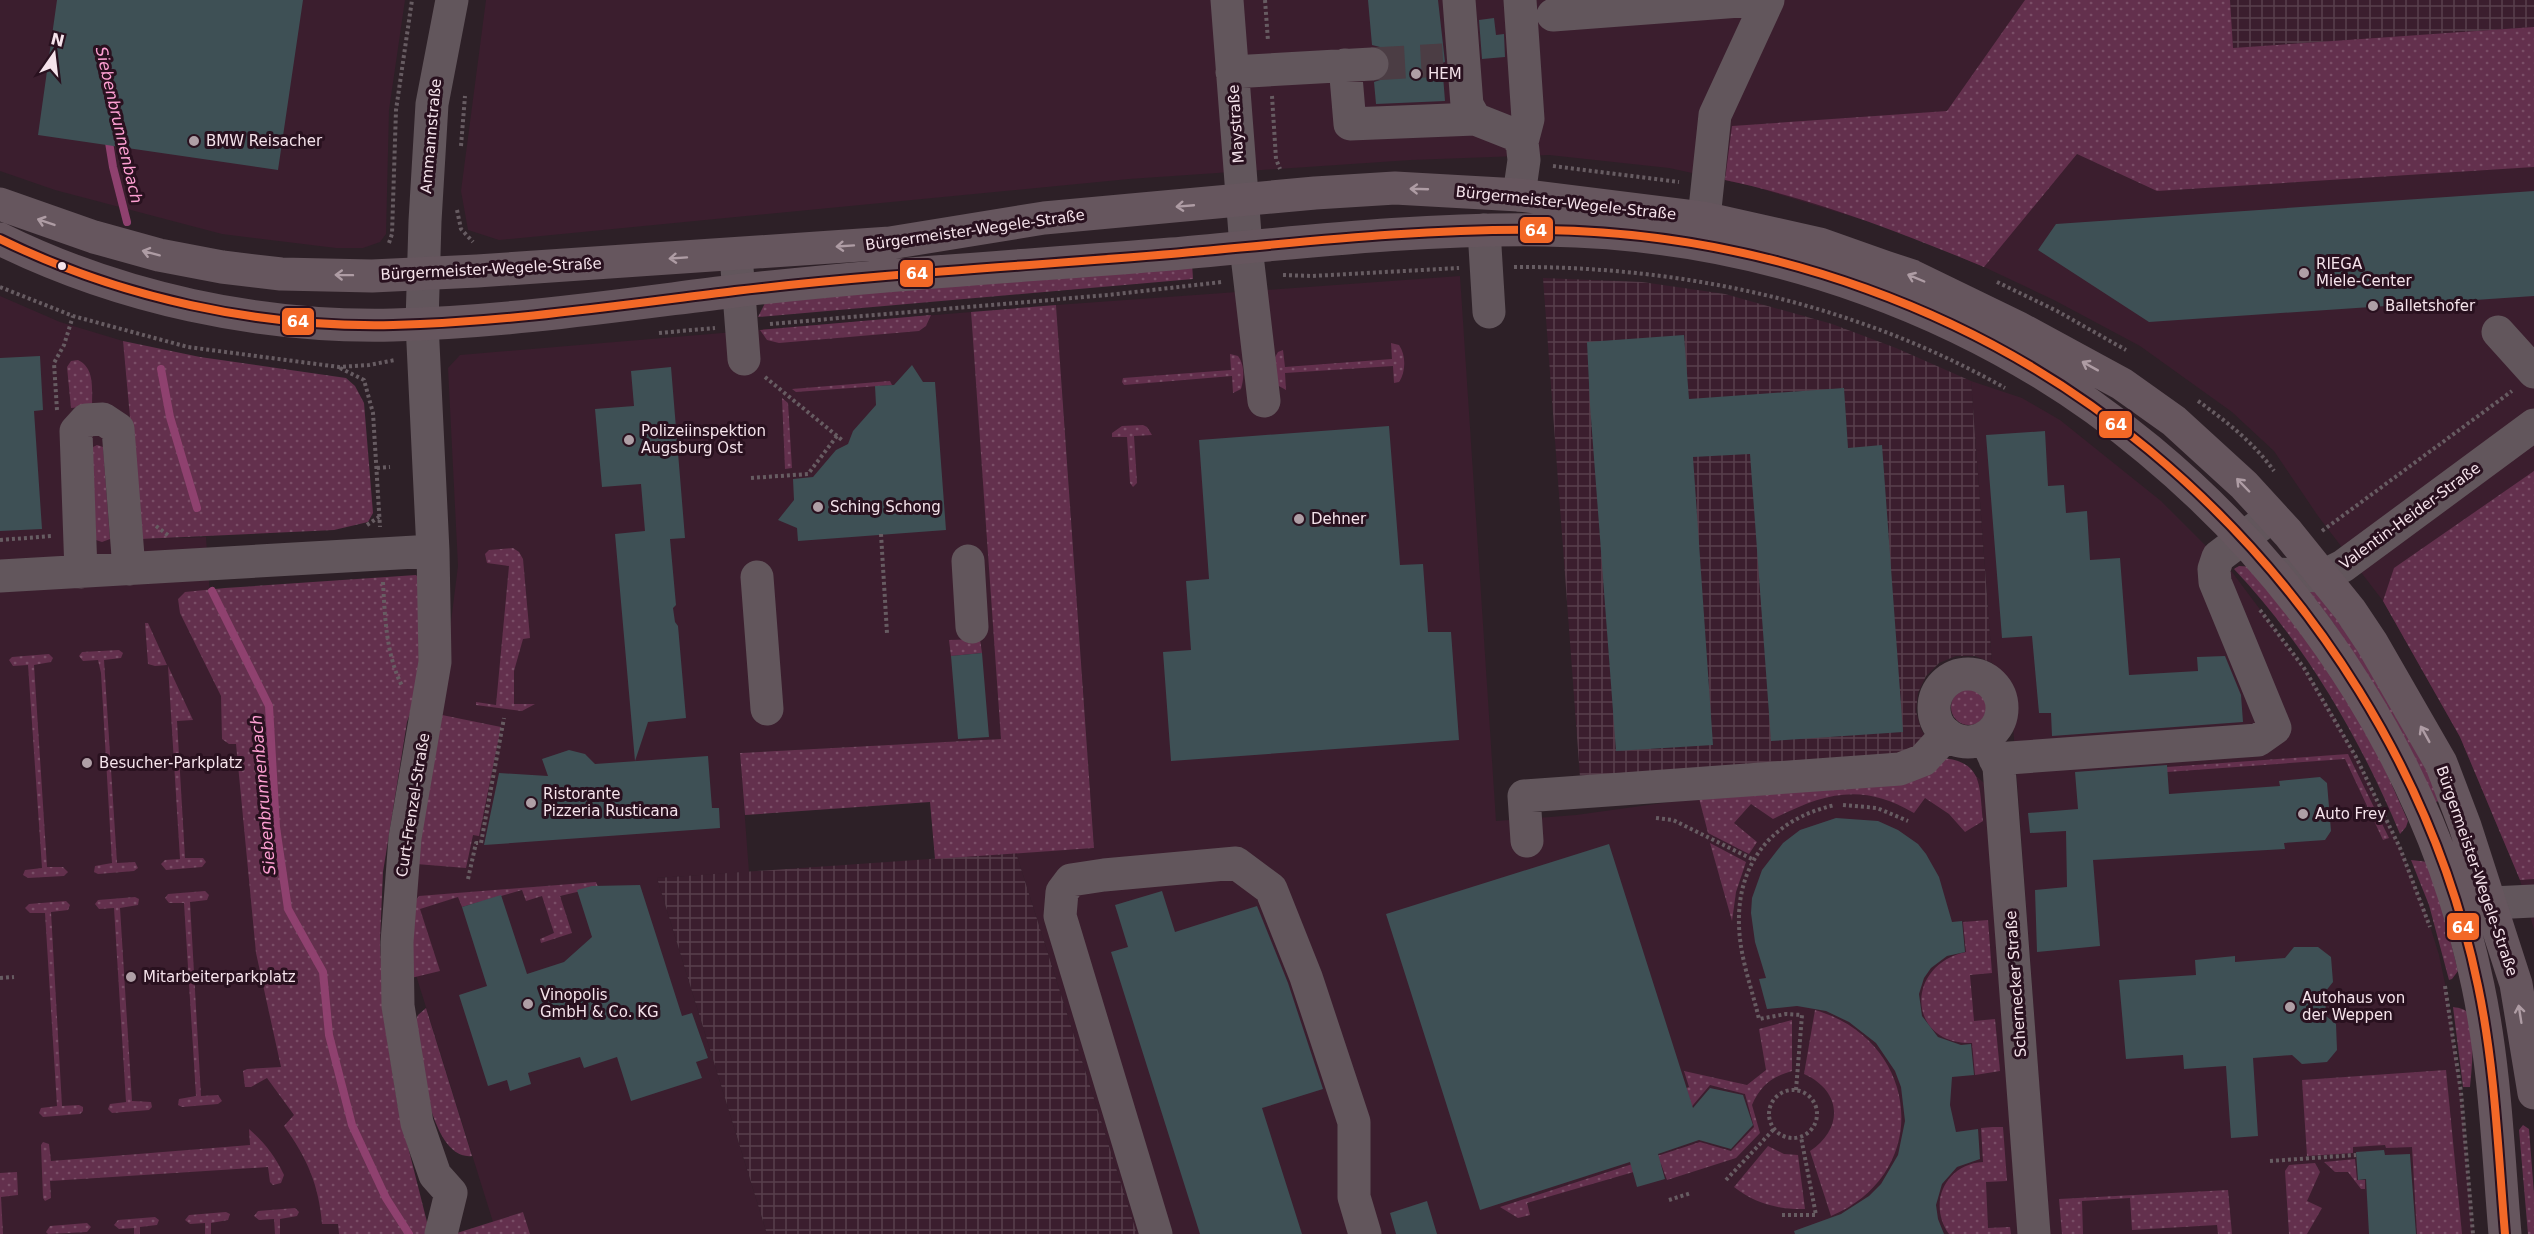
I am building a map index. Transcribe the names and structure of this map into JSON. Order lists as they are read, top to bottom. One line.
{"streets":{"main road":["Bürgermeister-Wegele-Straße"],"street":["Maystraße","Ammannstraße","Valentin-Heider-Straße","Curt-Frenzel-Straße","Schernecker Straße"]},"crossings":[["Maystraße","Bürgermeister-Wegele-Straße"],["Ammannstraße","Bürgermeister-Wegele-Straße"],["Ammannstraße","Curt-Frenzel-Straße"],["Bürgermeister-Wegele-Straße","Valentin-Heider-Straße"],["Bürgermeister-Wegele-Straße","Curt-Frenzel-Straße"]],"water":["Siebenbrunnenbach"],"places":["HEM","BMW Reisacher","RIEGA Miele-Center","Balletshofer","Polizeiinspektion Augsburg Ost","Sching Schong","Dehner","Besucher-Parkplatz","Ristorante Pizzeria Rusticana","Auto Frey","Mitarbeiterparkplatz","Vinopolis GmbH & Co. KG","Autohaus von der Weppen"],"lines":["transit line 64"],"north":"top"}
